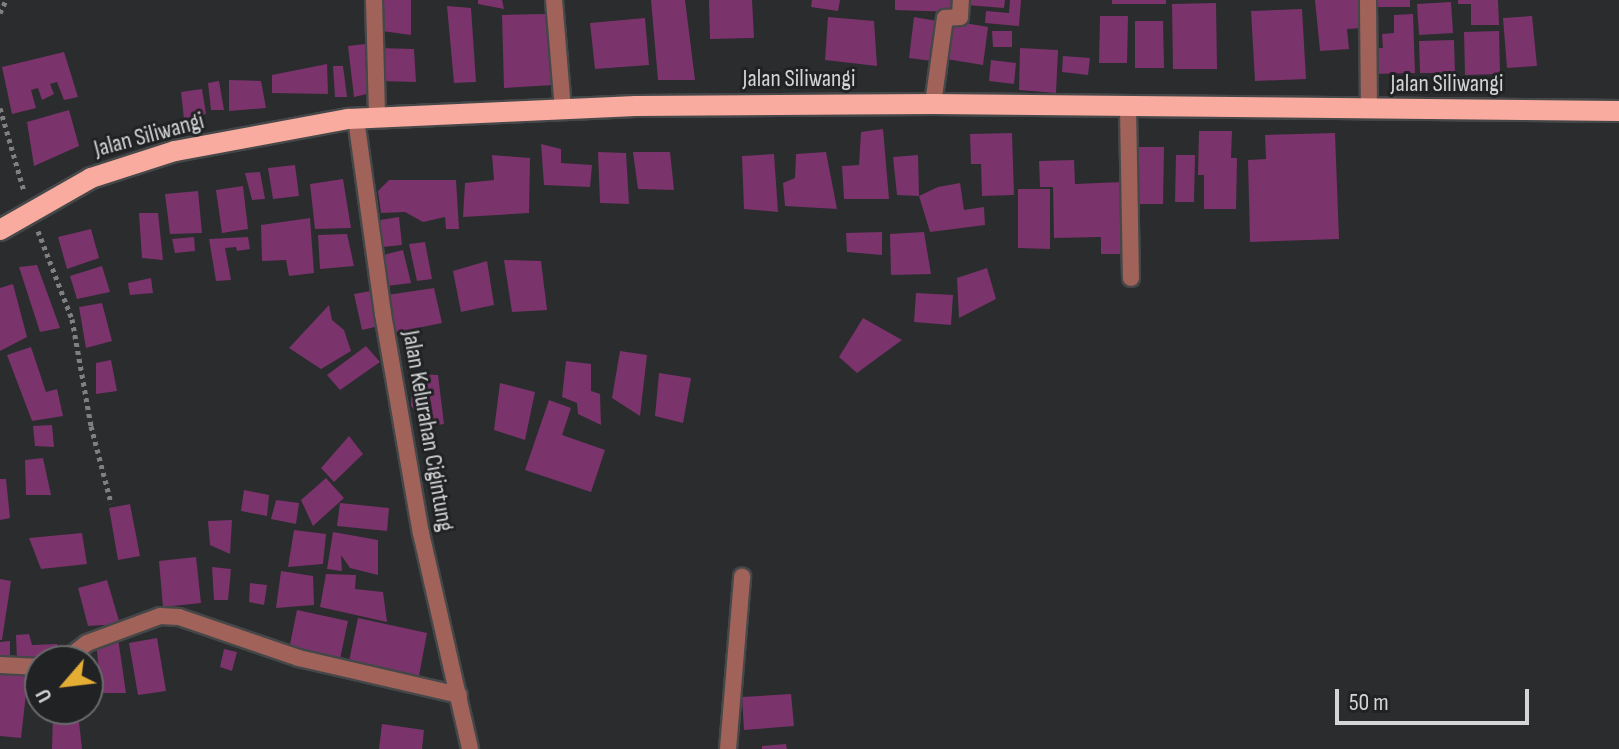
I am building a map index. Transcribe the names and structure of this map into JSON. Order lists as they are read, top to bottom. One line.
{"streets":{"main road":["Jalan Siliwangi"],"street":["Jalan Kelurahan Cigintung"]},"crossings":[["Jalan Siliwangi","Jalan Kelurahan Cigintung"]],"scale_bar":"50 m","north":"bottom left"}
